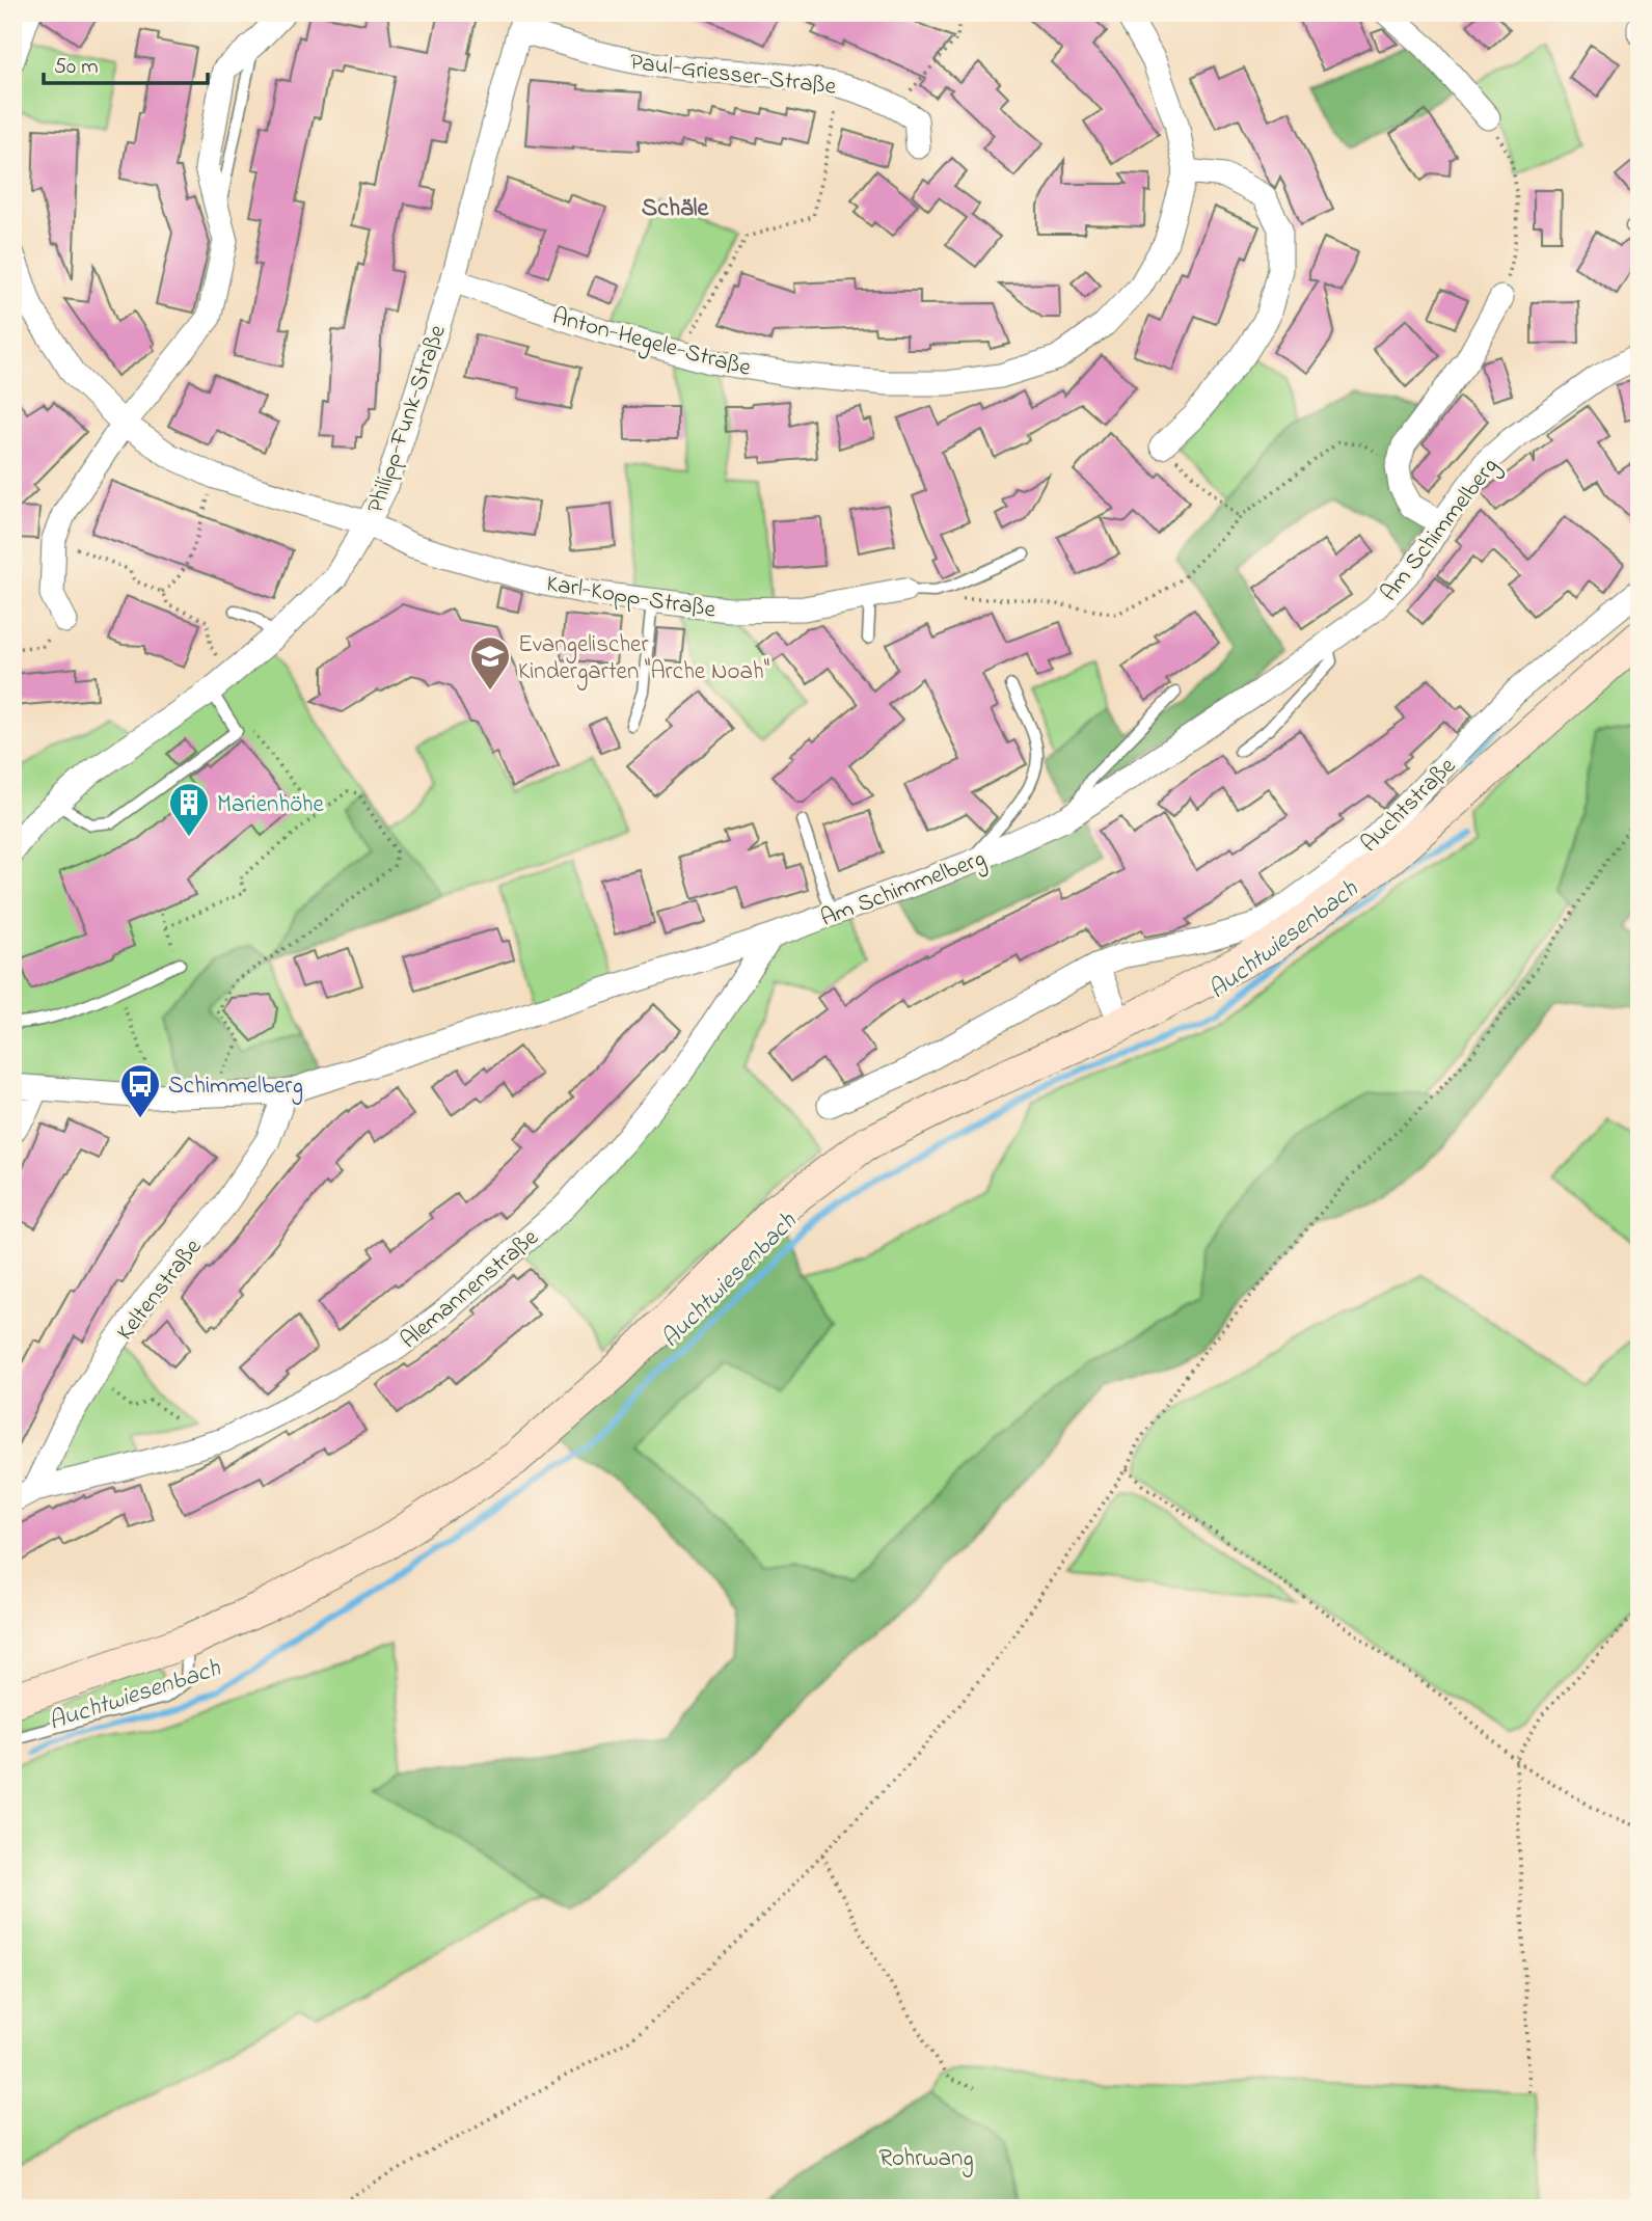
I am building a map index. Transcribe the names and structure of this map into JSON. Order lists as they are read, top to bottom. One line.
{"streets":{"street":["Paul-Griesser-Straße","Anton-Hegele-Straße","Philipp-Funk-Straße","Am Schimmelberg","Karl-Kopp-Straße","Auchtstraße","Alemannenstraße","Keltenstraße"]},"crossings":[["Paul-Griesser-Straße","Philipp-Funk-Straße"],["Anton-Hegele-Straße","Philipp-Funk-Straße"],["Philipp-Funk-Straße","Karl-Kopp-Straße"],["Am Schimmelberg","Alemannenstraße"],["Am Schimmelberg","Keltenstraße"],["Alemannenstraße","Keltenstraße"]],"districts":["Schäle"],"water":["Auchtwiesenbach"],"parks":["Rohrwang"],"places":{"school or university":["Evangelischer Kindergarten \"Arche Noah\""],"building":["Marienhöhe"],"bus stop":["Schimmelberg"]},"scale_bar":"50 m"}
